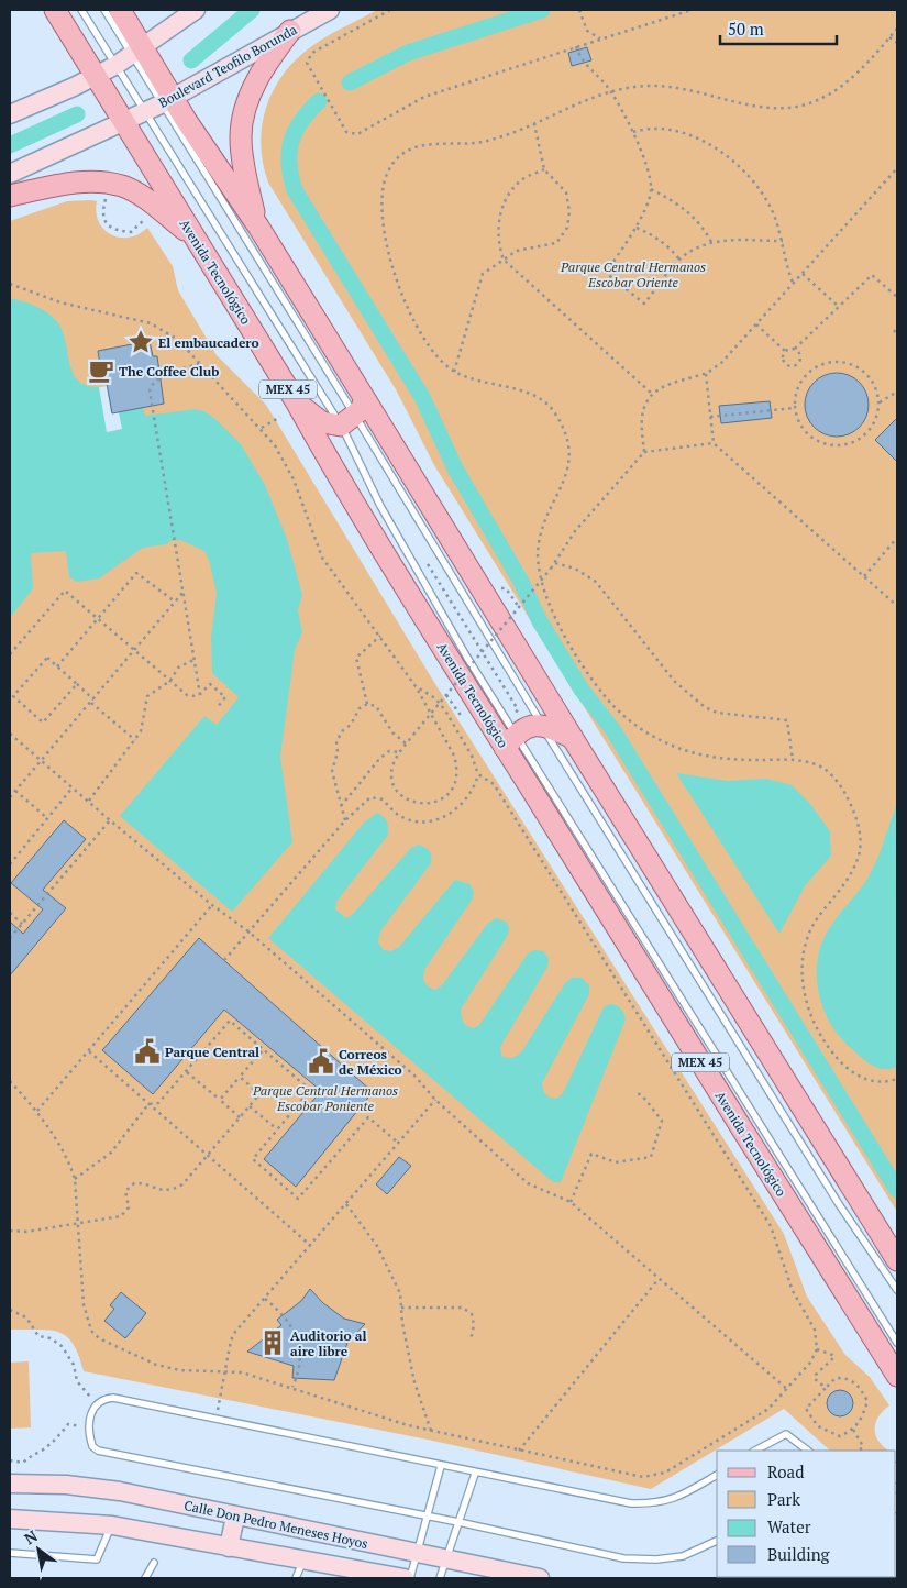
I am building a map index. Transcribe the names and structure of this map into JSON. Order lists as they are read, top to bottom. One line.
{"streets":{"main road":["Avenida Tecnológico","MEX 45"],"street":["Boulevard Teofilo Borunda","Calle Don Pedro Meneses Hoyos"]},"crossings":[["Boulevard Teofilo Borunda","Avenida Tecnológico"]],"parks":["Parque Central Hermanos Escobar Oriente","Parque Central Hermanos Escobar Poniente"],"places":{"place":["El embaucadero"],"cafe":["The Coffee Club"],"public building":["Parque Central","Correos de México"],"building":["Auditorio al aire libre"]},"legend":["Road","Park","Water","Building"],"scale_bar":"50 m","north":"top left"}
